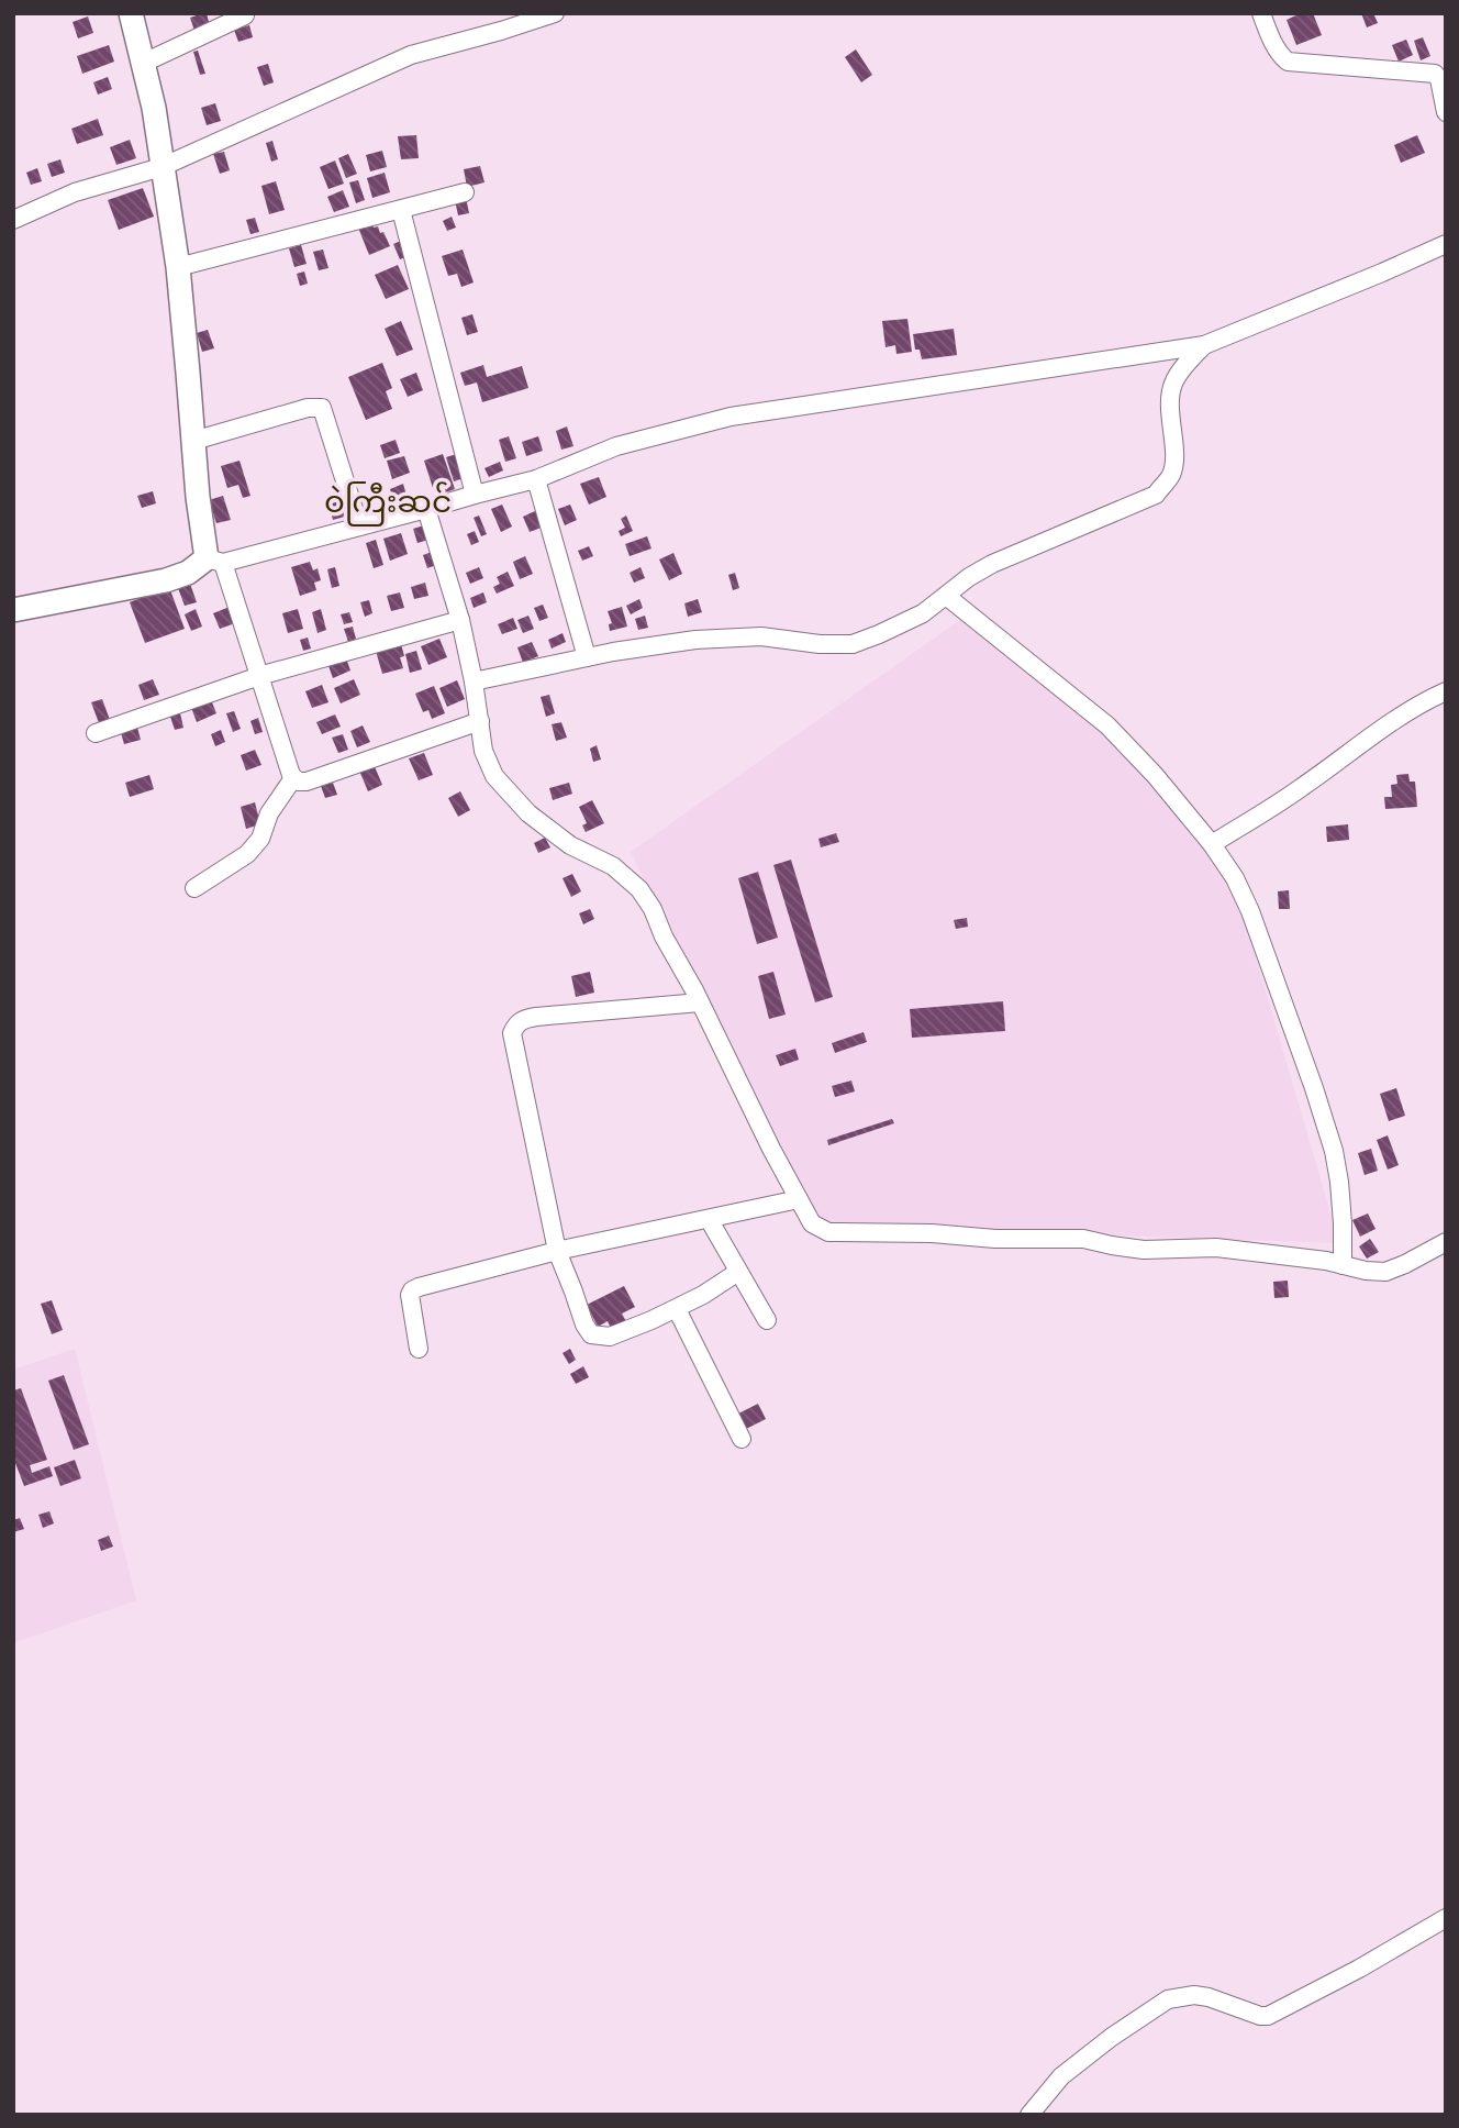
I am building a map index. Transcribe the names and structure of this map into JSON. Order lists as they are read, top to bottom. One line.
{"districts":["ဝဲကြီးဆင်"]}
